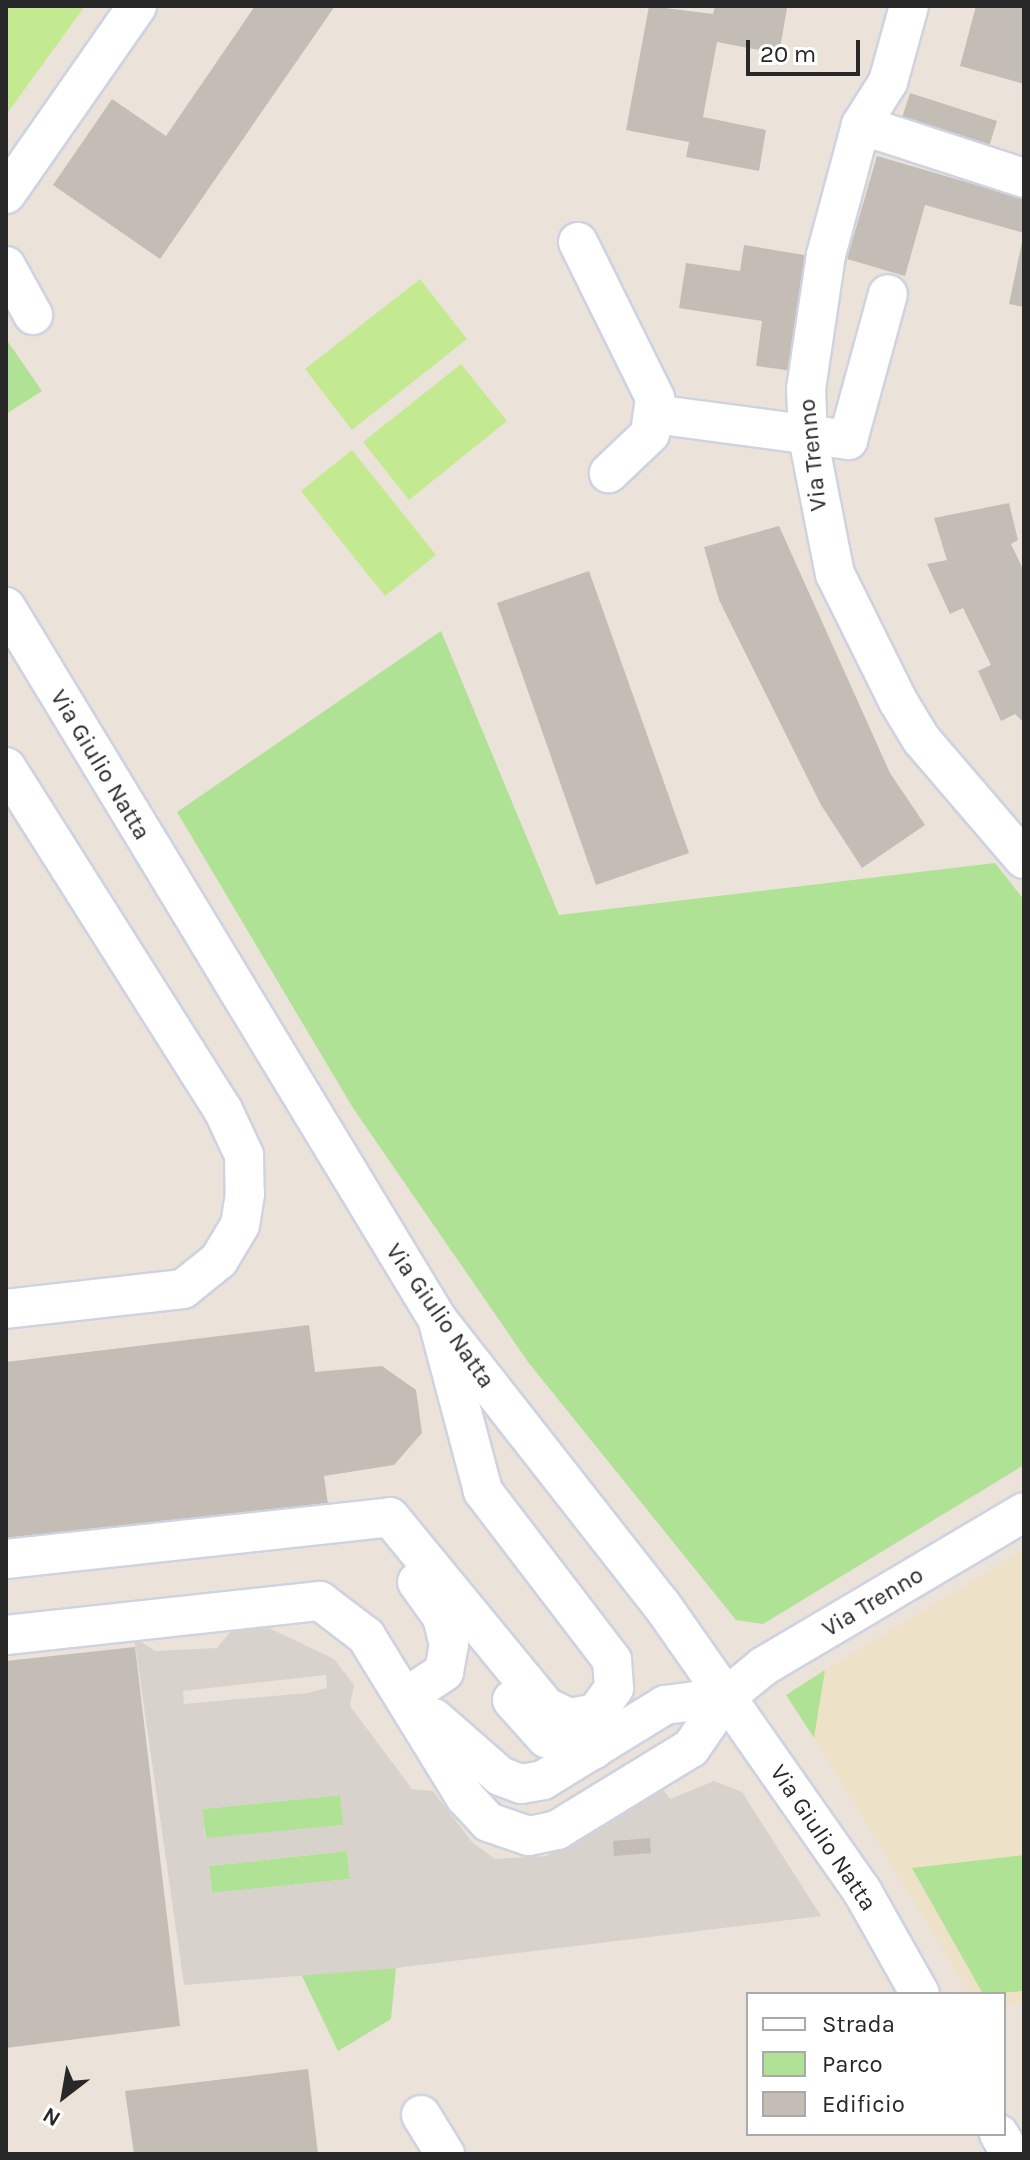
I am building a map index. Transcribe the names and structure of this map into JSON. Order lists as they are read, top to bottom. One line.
{"streets":{"street":["Via Trenno","Via Giulio Natta"]},"crossings":[["Via Trenno","Via Giulio Natta"]],"legend":["Strada","Parco","Edificio"],"scale_bar":"20 m","north":"bottom left"}
